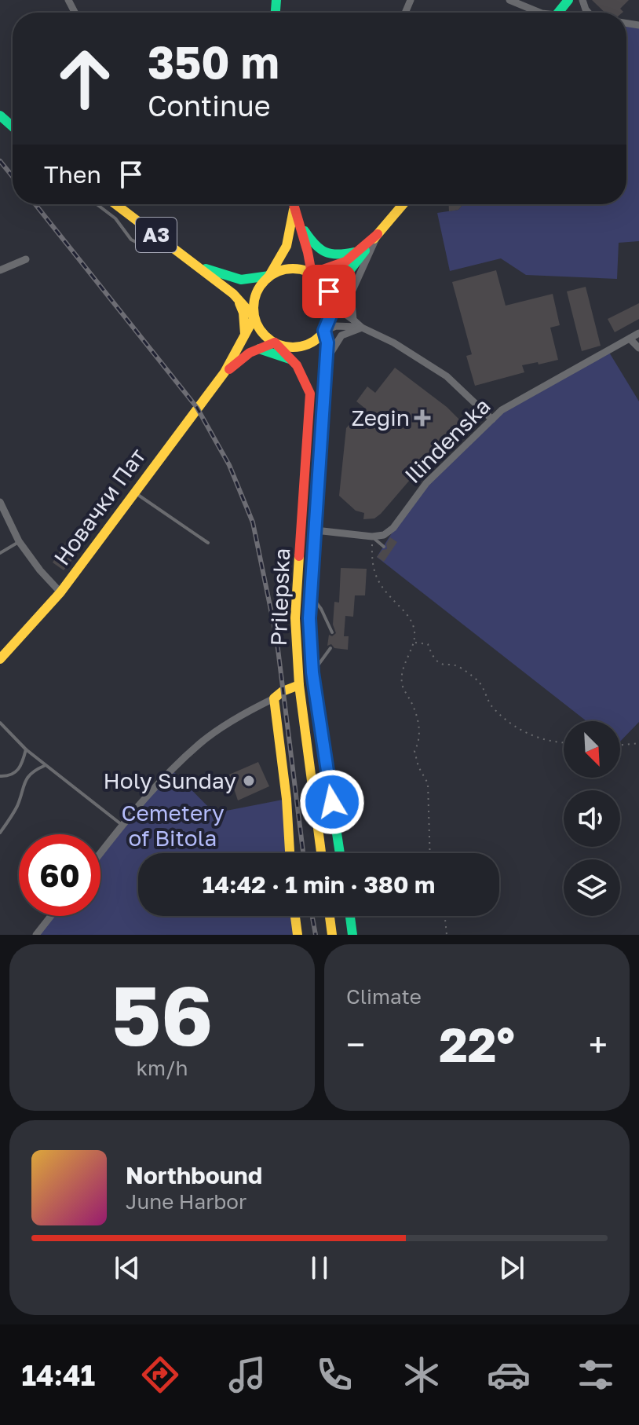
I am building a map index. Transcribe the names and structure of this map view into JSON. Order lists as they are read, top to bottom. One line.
{"streets":{"main road":["A3","Новачки Пат","Prilepska"],"street":["Ilindenska"]},"crossings":[["A3","Prilepska"]],"parks":["Cemetery of Bitola"],"places":{"health":["Zegin"],"other":["Holy Sunday"]},"north":"bottom right","page":{"turn":["350 m","Continue"],"then":"Then","limit":"60","trip":"14:42 · 1 min · 380 m","tile":[["56","km/h"],"Climate"],"heat":["−","22°","+"],"song":["Northbound","June Harbor"],"tabs":"14:41"}}
